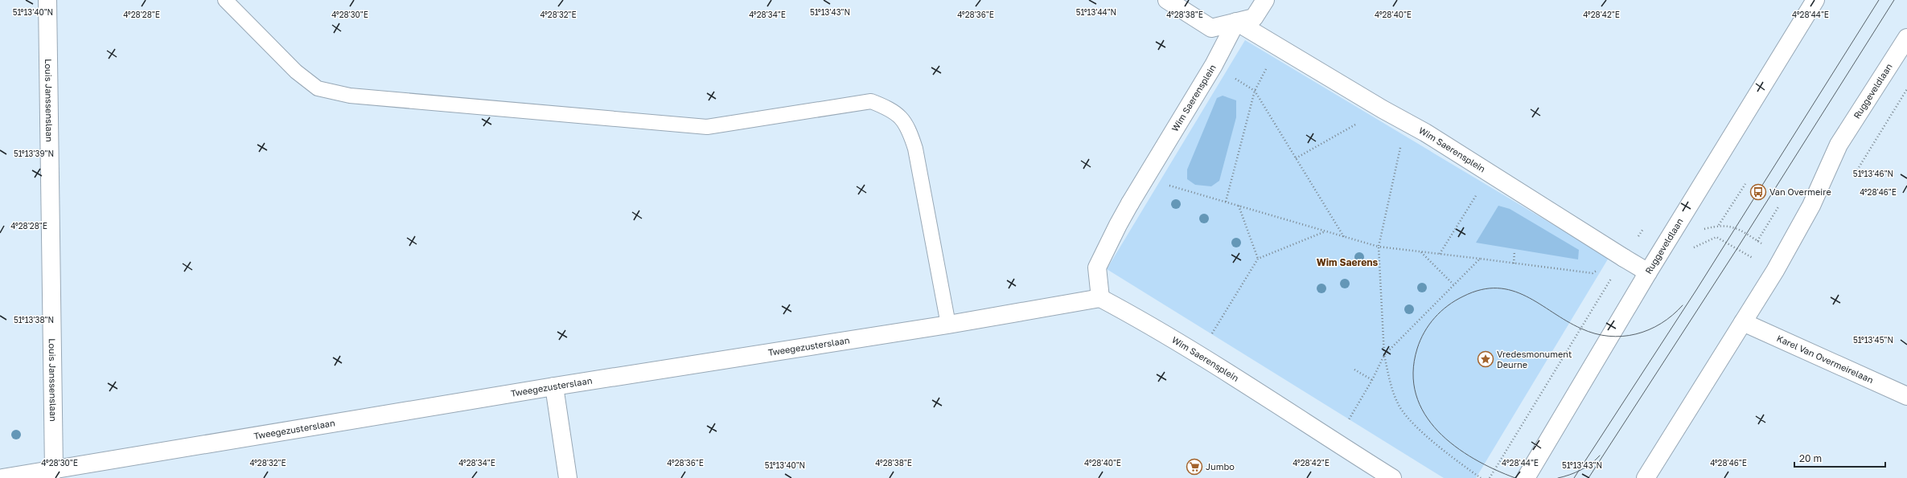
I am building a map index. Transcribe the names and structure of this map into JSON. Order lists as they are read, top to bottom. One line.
{"streets":{"street":["Ruggeveldlaan","Wim Saerensplein","Louis Janssenslaan","Tweegezusterslaan","Karel Van Overmeirelaan"]},"crossings":[["Ruggeveldlaan","Wim Saerensplein"],["Ruggeveldlaan","Karel Van Overmeirelaan"],["Wim Saerensplein","Tweegezusterslaan"],["Louis Janssenslaan","Tweegezusterslaan"]],"districts":["Wim Saerens"],"places":{"bus stop":["Van Overmeire"],"place":["Vredesmonument Deurne"],"supermarket":["Jumbo"]},"scale_bar":"20 m","coordinates":["51°13'40\"N","51°13'43\"N","51°13'44\"N","4°28'44\"E","4°28'28\"E","4°28'30\"E","4°28'32\"E","4°28'34\"E","4°28'36\"E","4°28'38\"E","4°28'40\"E","4°28'42\"E","51°13'39\"N","51°13'46\"N","4°28'46\"E","51°13'38\"N","51°13'45\"N"]}
